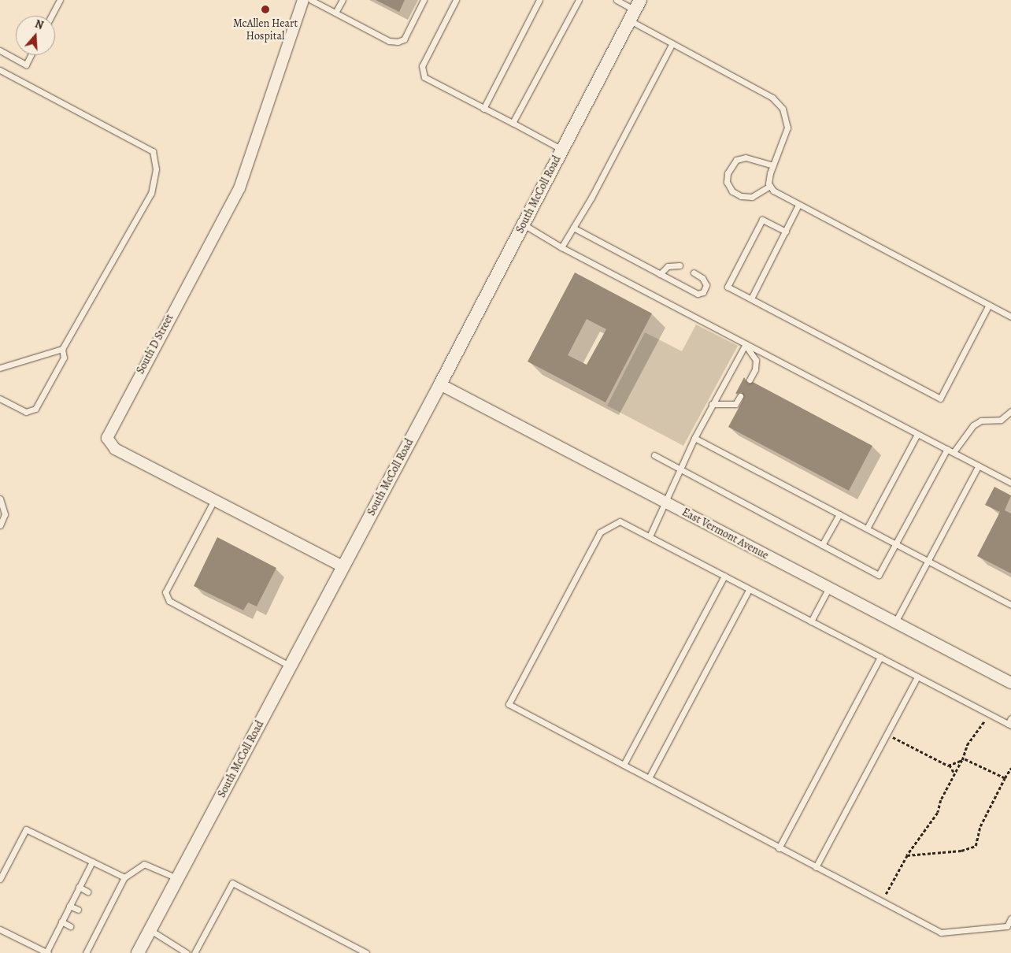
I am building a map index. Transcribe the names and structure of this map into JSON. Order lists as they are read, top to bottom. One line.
{"streets":{"street":["South McColl Road","South D Street","East Vermont Avenue"]},"crossings":[["South McColl Road","South D Street"],["South McColl Road","East Vermont Avenue"]],"places":["McAllen Heart Hospital"],"north":"top"}
